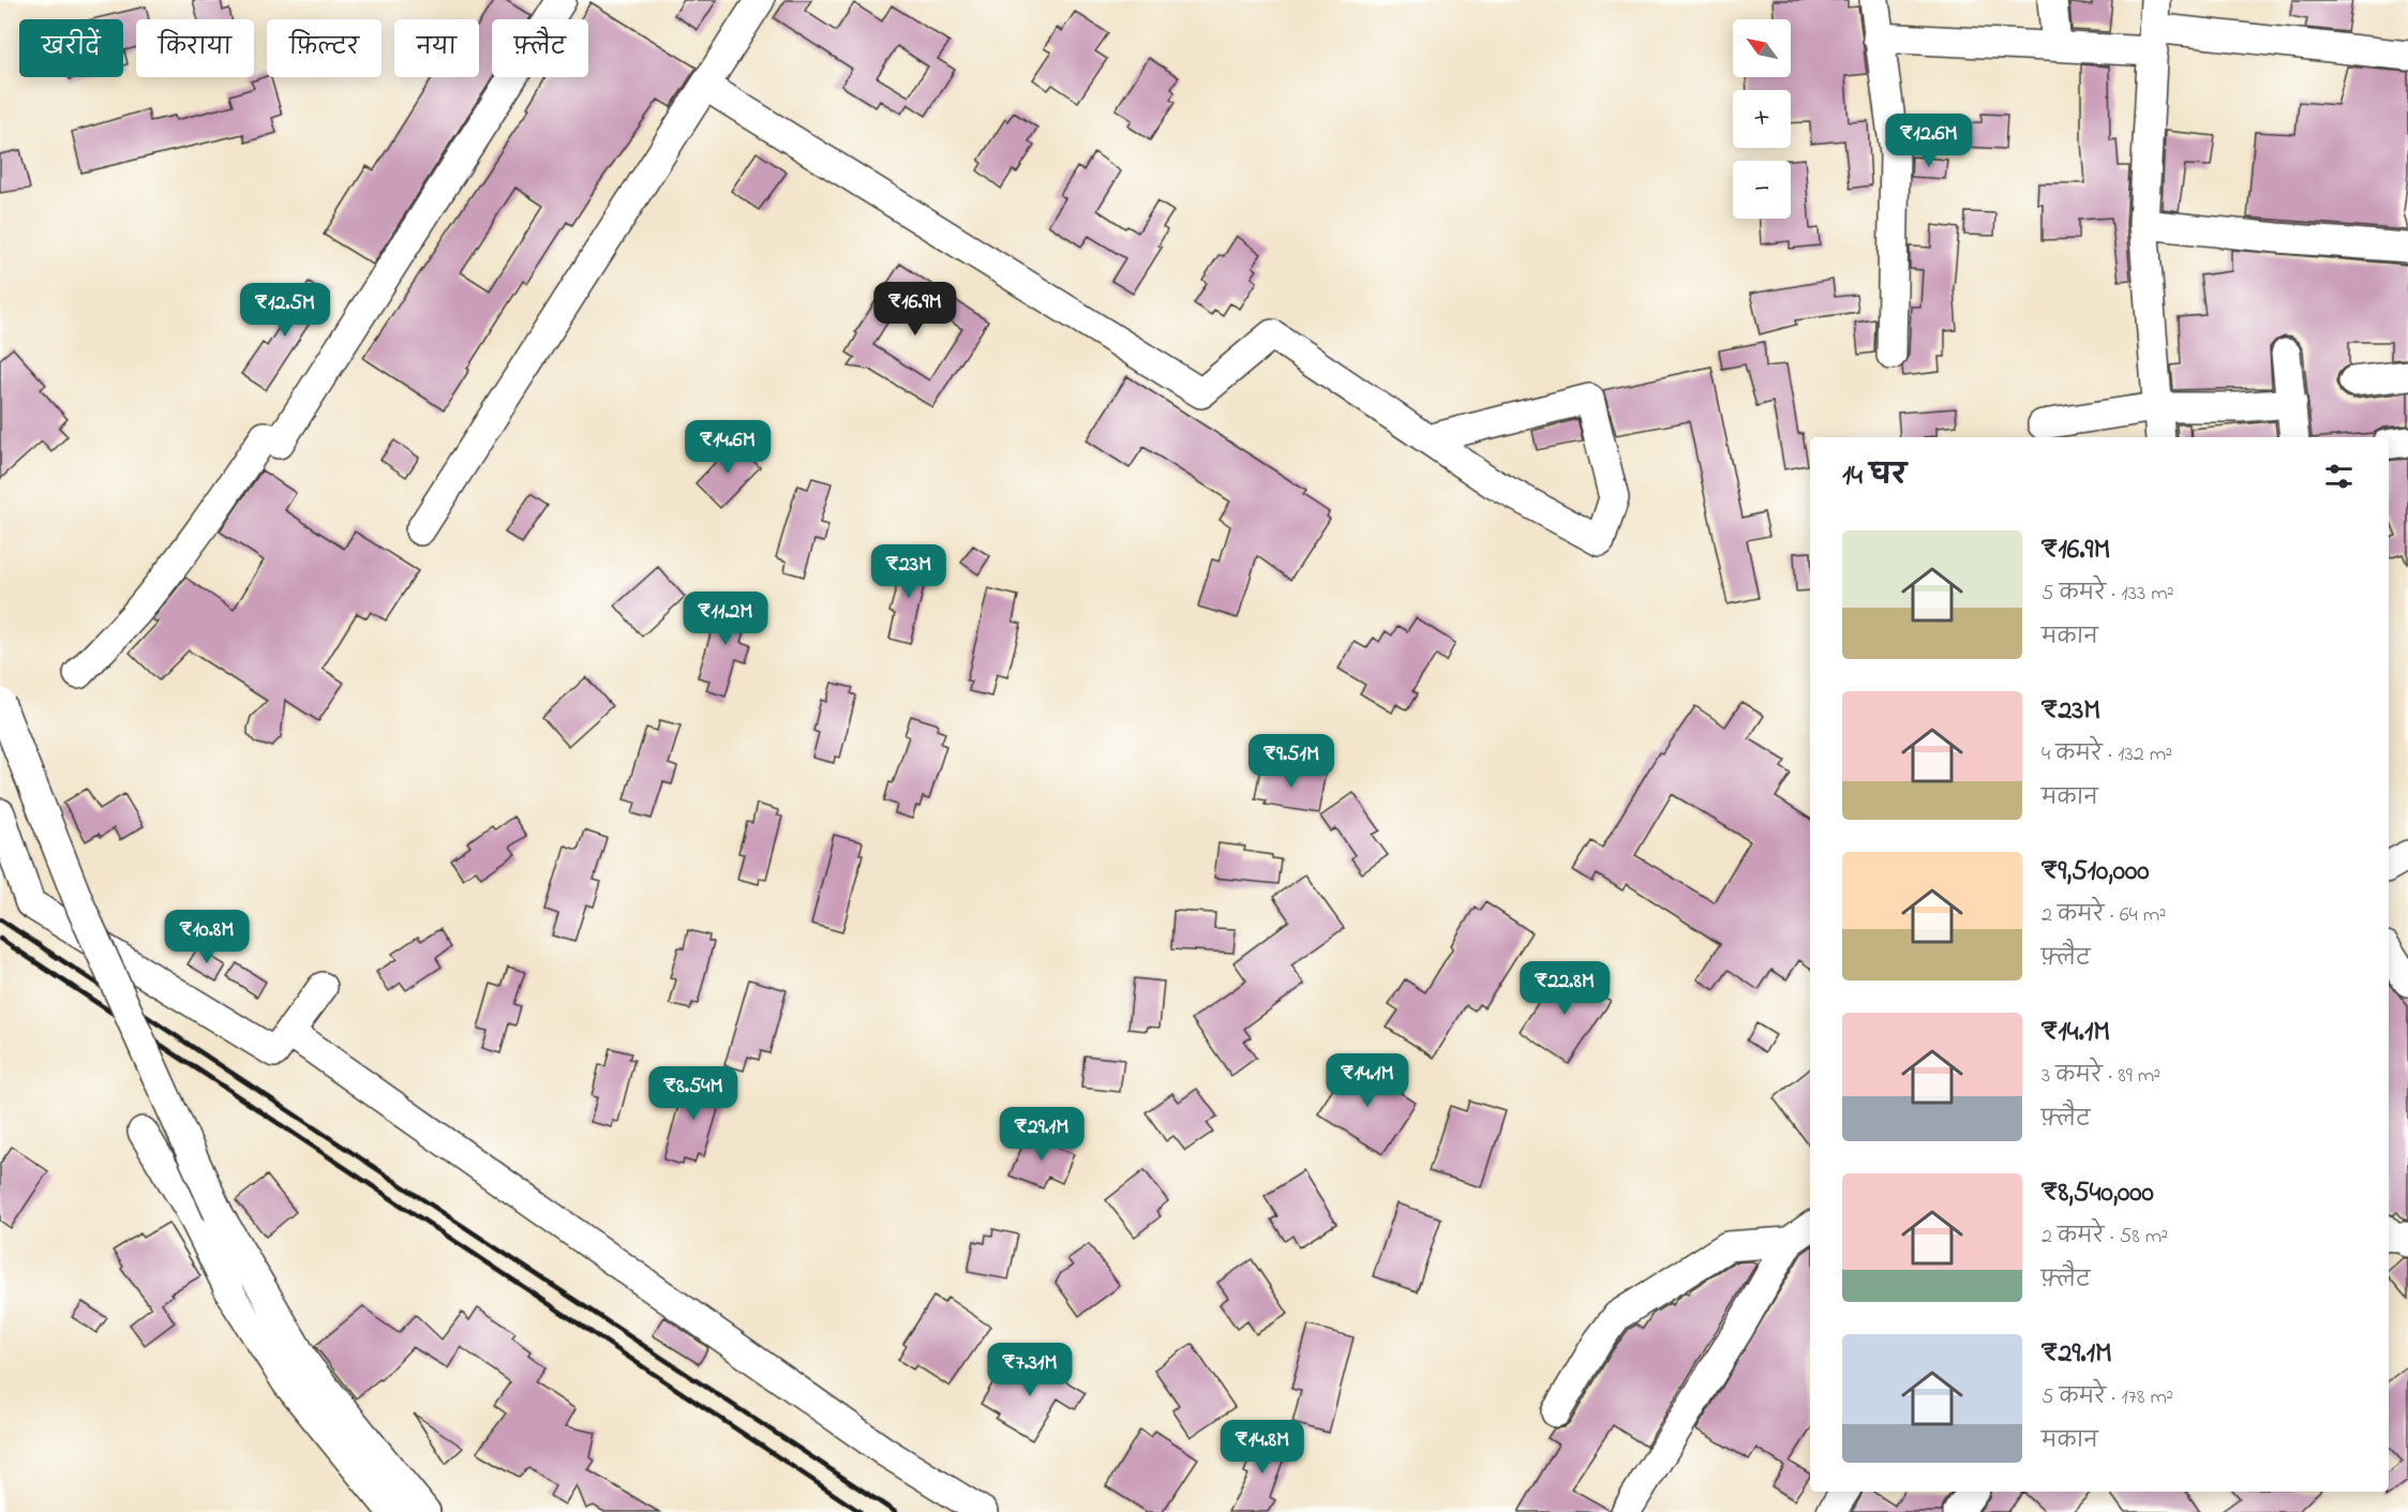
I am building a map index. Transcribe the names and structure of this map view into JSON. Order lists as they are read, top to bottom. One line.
{"north":"top left","page":{"map_buttons":["+","−"],"chip":["खरीदें","किराया","फ़िल्टर","नया","फ़्लैट"],"price":["₹12.6M","₹16.9M","₹12.5M","₹14.6M","₹23M","₹11.2M","₹9.51M","₹10.8M","₹22.8M","₹14.1M","₹8.54M","₹29.1M","₹7.31M","₹14.8M"],"heading":"14 घर","list":[{"name":"₹16.9M","note":"5 कमरे · 133 m² · मकान"},{"name":"₹23M","note":"4 कमरे · 132 m² · मकान"},{"name":"₹9,510,000","note":"2 कमरे · 64 m² · फ़्लैट"},{"name":"₹14.1M","note":"3 कमरे · 89 m² · फ़्लैट"},{"name":"₹8,540,000","note":"2 कमरे · 58 m² · फ़्लैट"},{"name":"₹29.1M","note":"5 कमरे · 178 m² · मकान"}]}}
